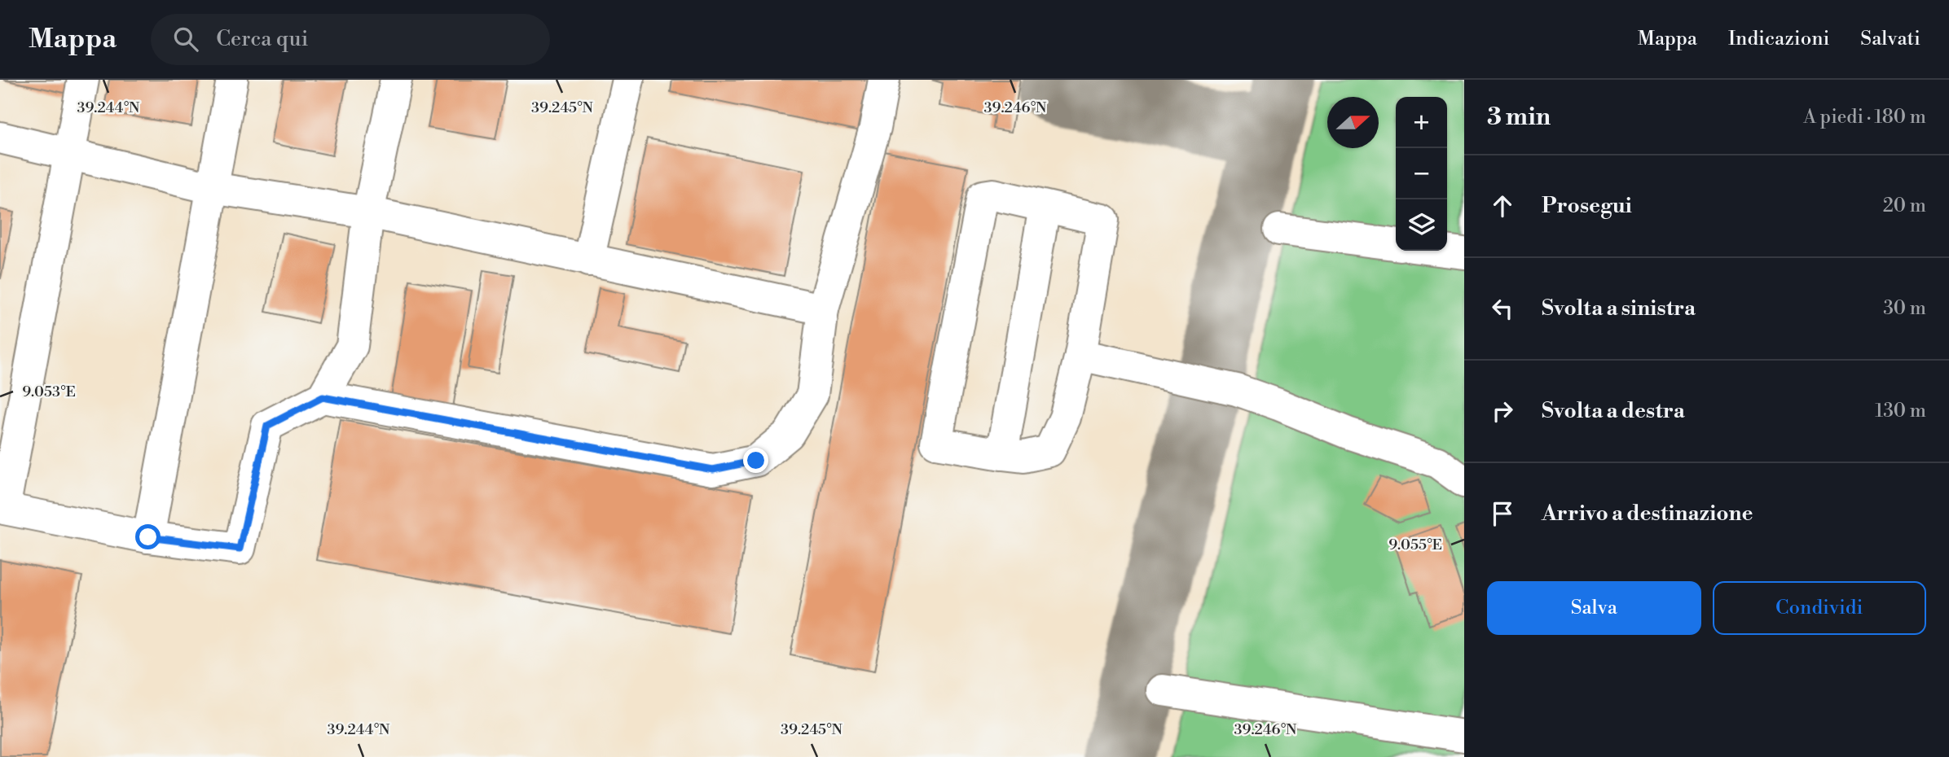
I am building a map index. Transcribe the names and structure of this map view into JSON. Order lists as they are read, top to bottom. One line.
{"north":"right","page":{"header":"Mappa","search":"Cerca qui","nav":["Mappa","Indicazioni","Salvati"],"heading":["3 min","A piedi · 180 m"],"map_buttons":["+","−"],"list":[["Prosegui","20 m"],["Svolta a sinistra","30 m"],["Svolta a destra","130 m"],"Arrivo a destinazione"],"buttons":["Salva","Condividi"]},"coordinates":["39.244°N","39.245°N","39.246°N","9.053°E","9.055°E"]}
